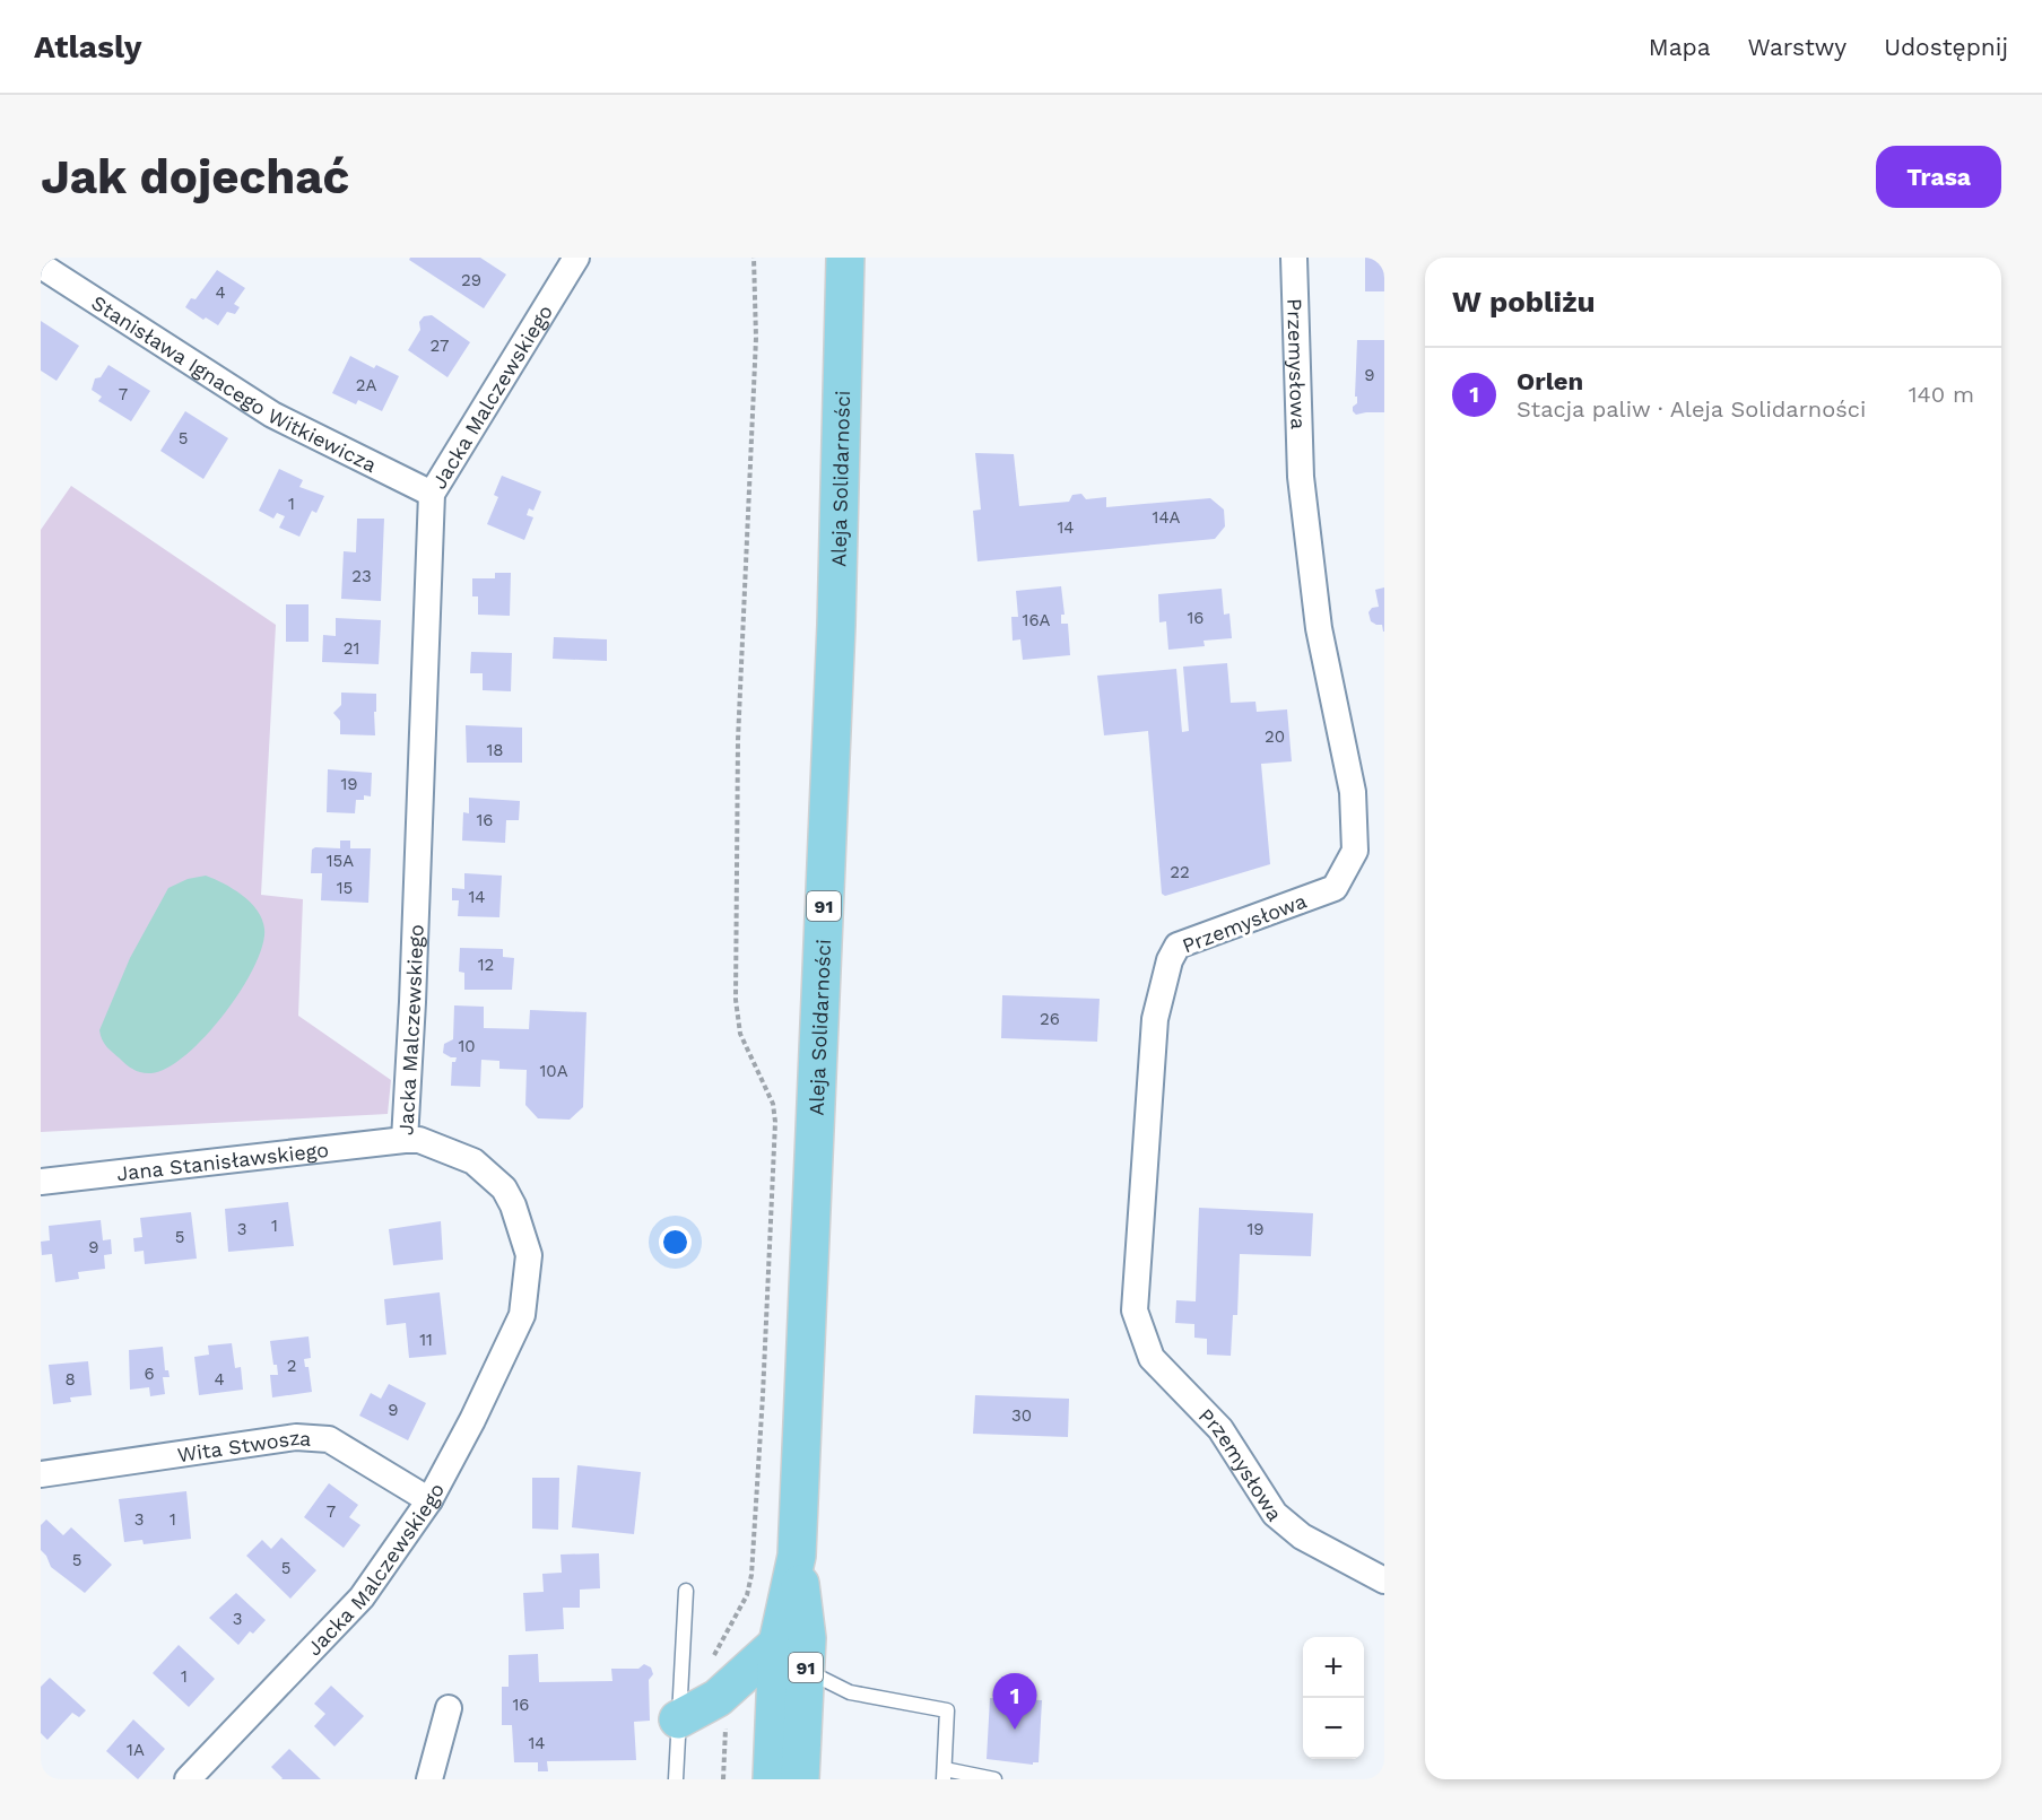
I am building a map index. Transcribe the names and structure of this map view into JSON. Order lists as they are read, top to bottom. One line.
{"streets":{"main road":["Aleja Solidarności","91"],"street":["Przemysłowa","Stanisława Ignacego Witkiewicza","Jacka Malczewskiego","Jana Stanisławskiego","Wita Stwosza"]},"crossings":[["Stanisława Ignacego Witkiewicza","Jacka Malczewskiego"],["Jacka Malczewskiego","Jana Stanisławskiego"],["Jacka Malczewskiego","Wita Stwosza"]],"house_numbers":["29","4","27","9","2A","7","5","1","14A","14","23","16","16A","21","20","18","19","16","15A","22","15","14","12","26","10","10A","1","3","19","5","9","11","2","6","8","4","9","30","7","3","1","5","5","3","1","16","14","1A"],"page":{"header":"Atlasly","nav":["Mapa","Warstwy","Udostępnij"],"buttons":"Trasa","title":"Jak dojechać","heading":"W pobliżu","list":[{"mark":"1","name":"Orlen","note":"Stacja paliw · Aleja Solidarności","value":"140 m"}],"map_buttons":["+","−"],"pins":"1"}}
